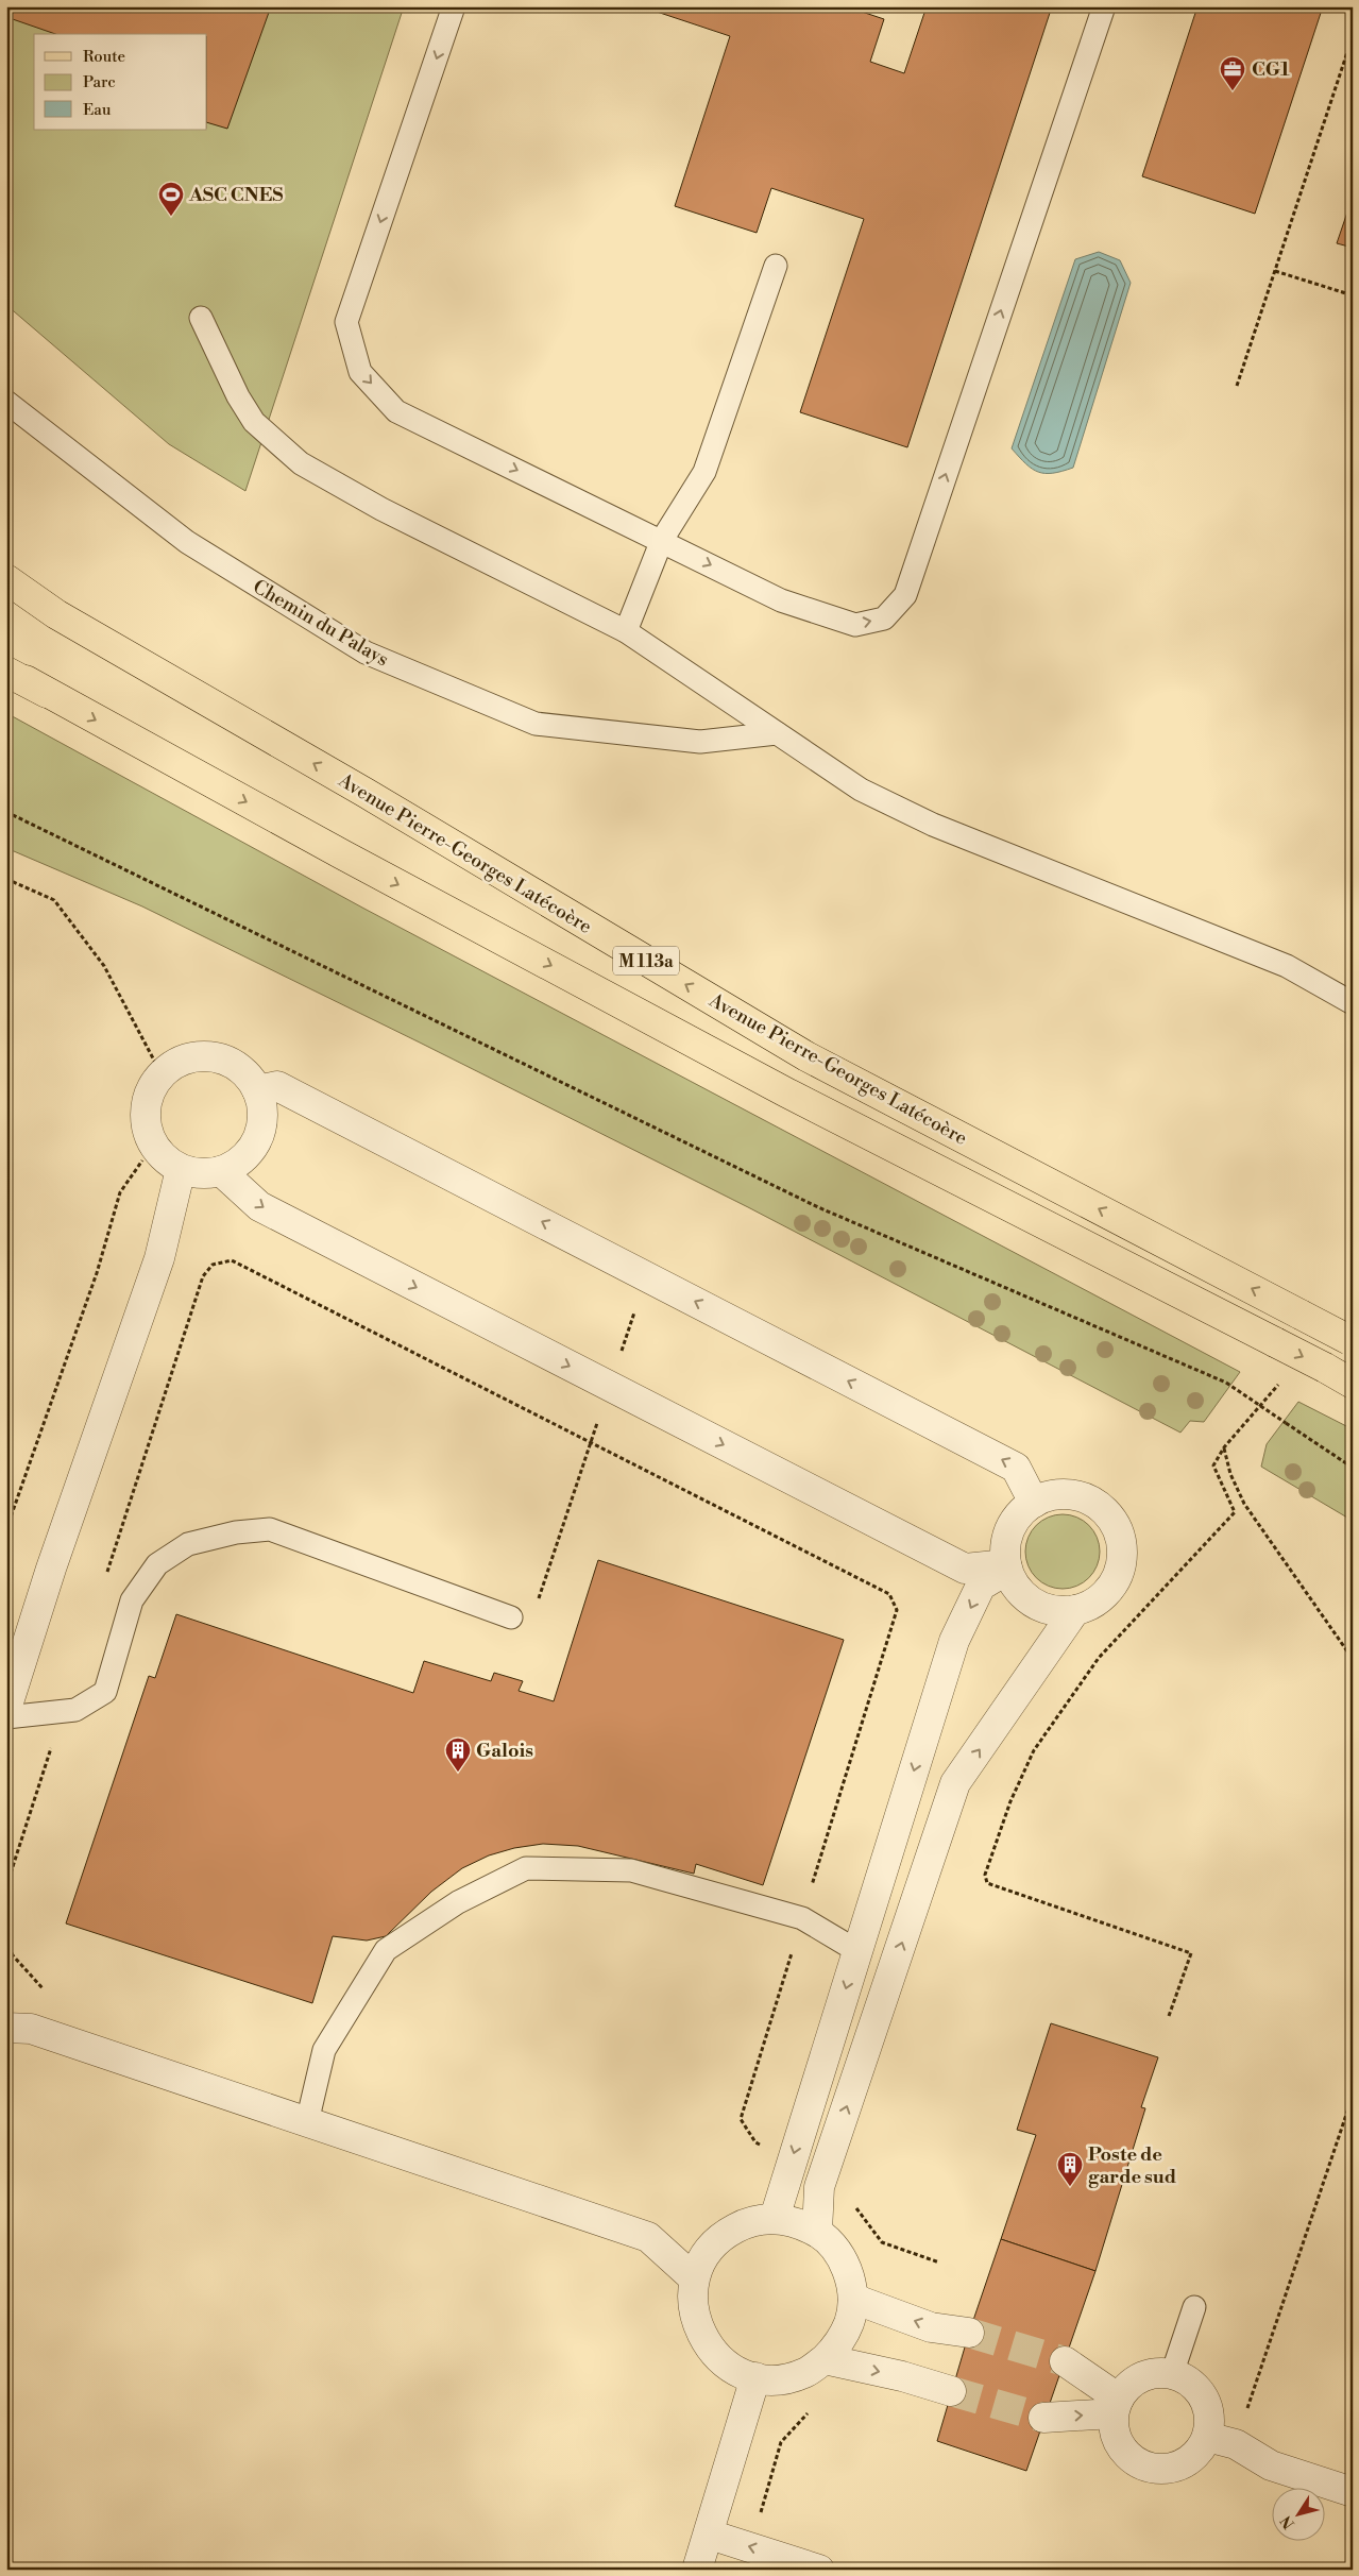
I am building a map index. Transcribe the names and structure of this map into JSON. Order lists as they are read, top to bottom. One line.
{"streets":{"main road":["Avenue Pierre-Georges Latécoère","M 113a"],"lane":["Chemin du Palays"]},"places":{"office":["CG1"],"sports":["ASC CNES"],"building":["Galois","Poste de garde sud"]},"legend":["Route","Parc","Eau"],"north":"bottom left"}
